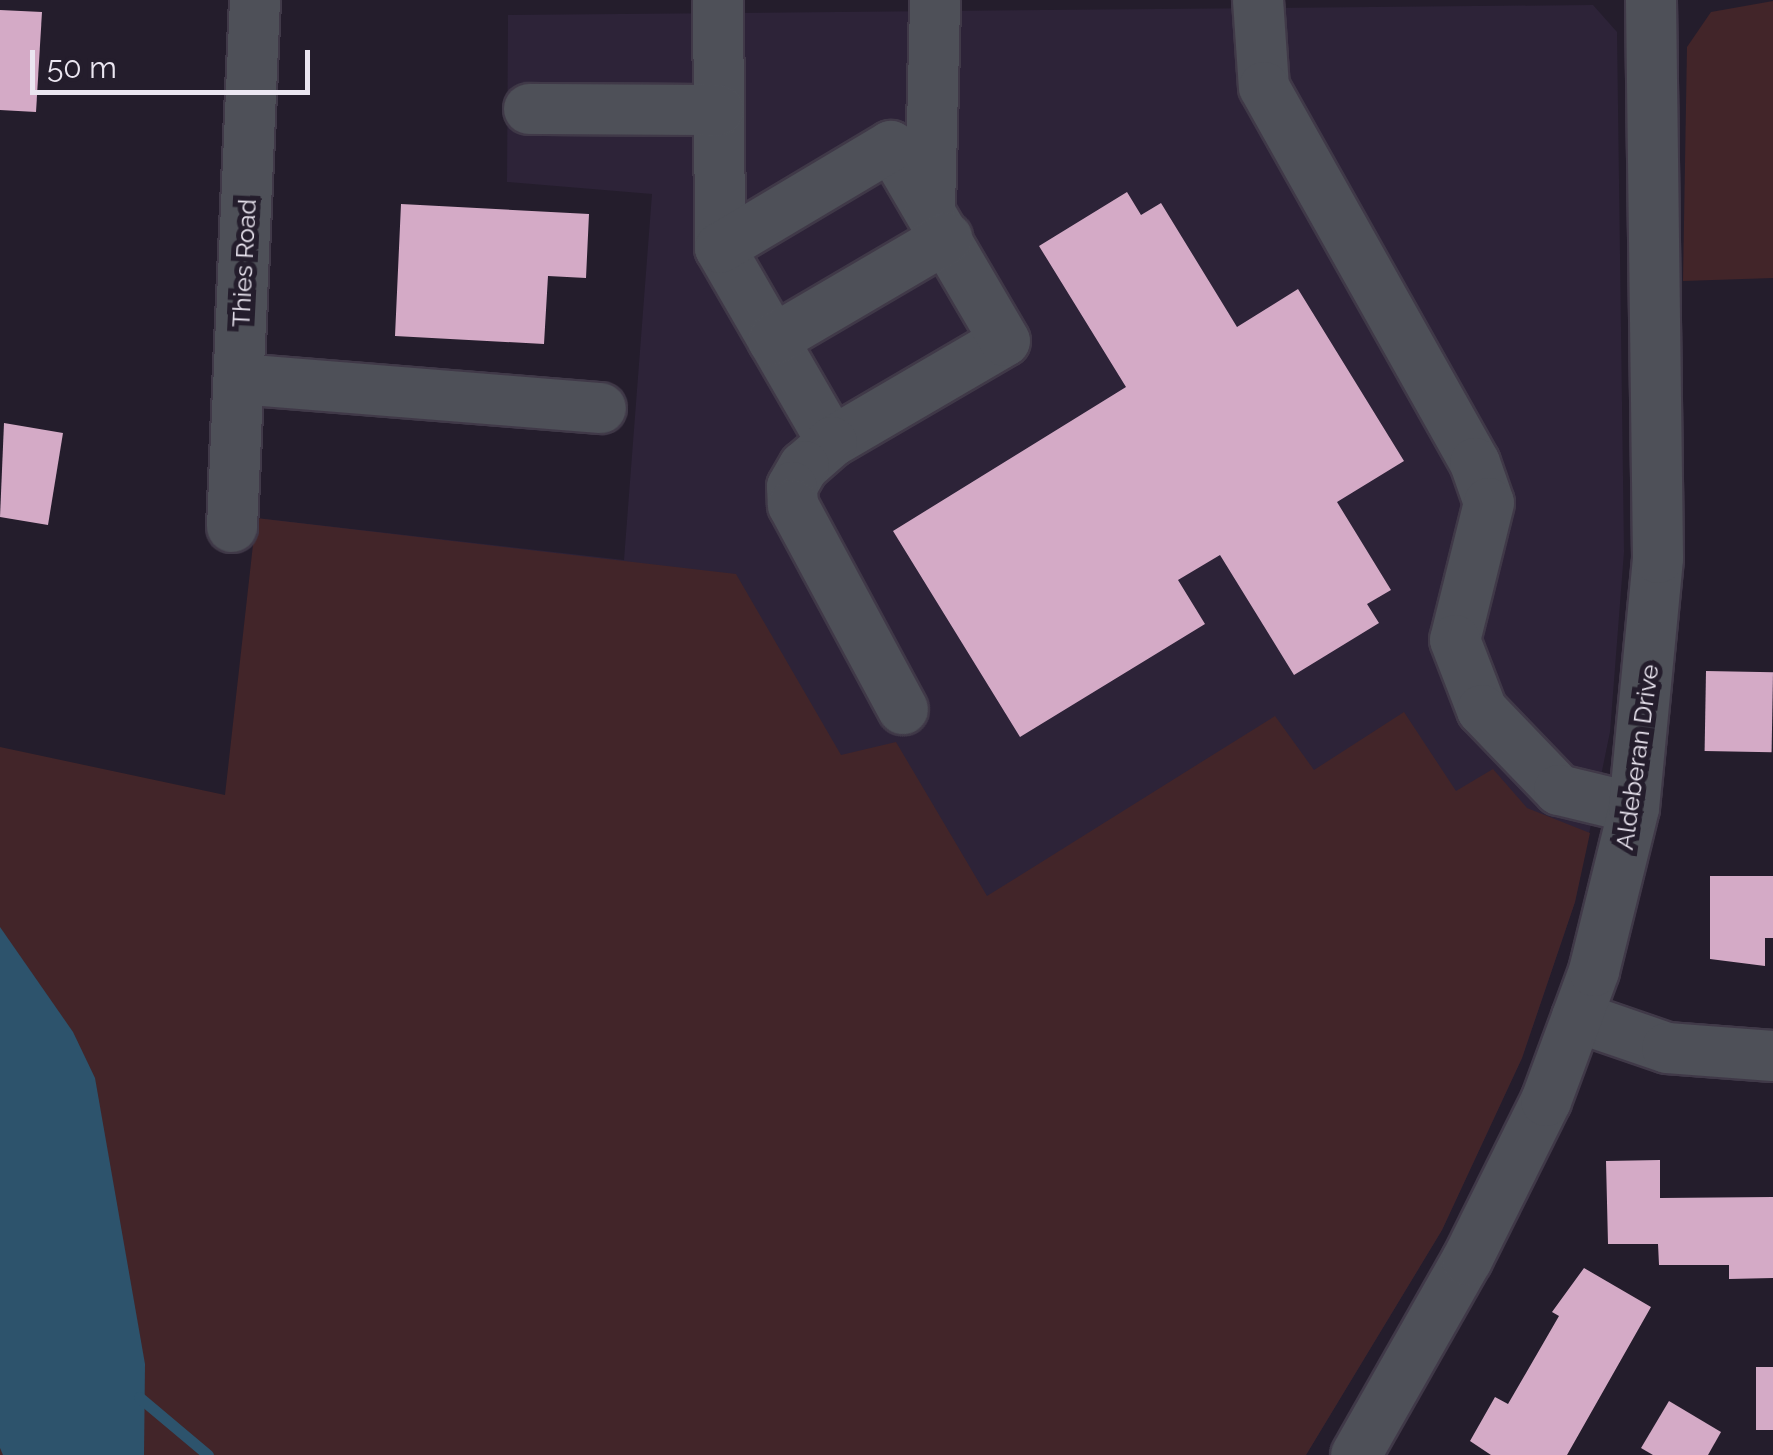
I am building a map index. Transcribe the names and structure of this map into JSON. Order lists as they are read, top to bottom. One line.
{"streets":{"street":["Thies Road","Aldeberan Drive"]},"scale_bar":"50 m"}
